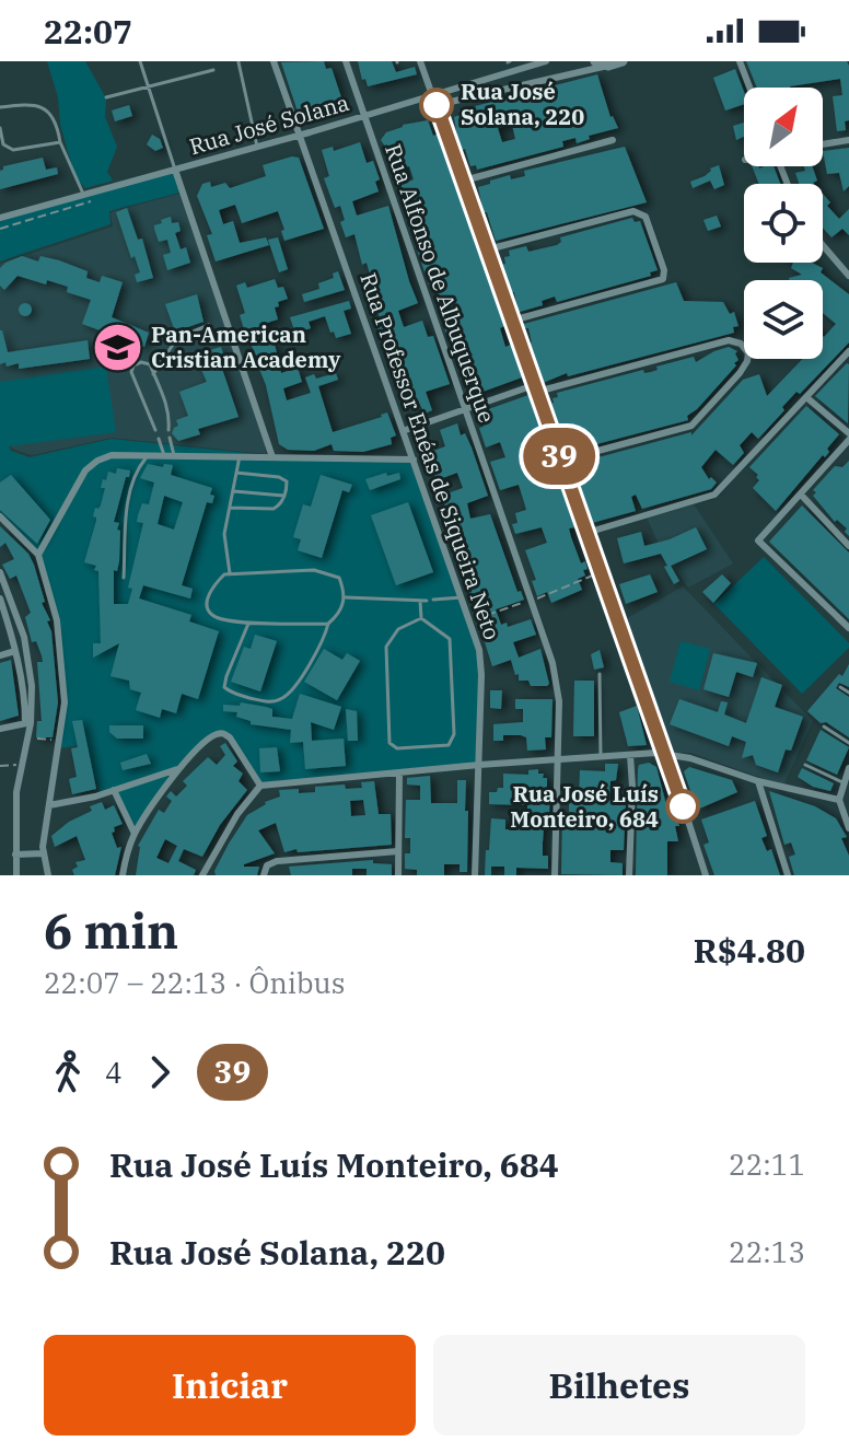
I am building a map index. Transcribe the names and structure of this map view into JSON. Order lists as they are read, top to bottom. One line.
{"streets":{"street":["Rua José Solana","Rua Alfonso de Albuquerque","Rua Professor Enéas de Siqueira Neto"]},"crossings":[["Rua José Solana","Rua Alfonso de Albuquerque"],["Rua José Solana","Rua Professor Enéas de Siqueira Neto"]],"places":{"other":["Rua José Solana, 220","Rua José Luís Monteiro, 684"],"school or university":["Pan-American Cristian Academy"]},"lines":["bus line 39"],"north":"top right","page":{"status":"22:07","on_map":"39","heading":["6 min","22:07 – 22:13 · Ônibus","R$4.80"],"legs":["4","39"],"list":[{"name":"Rua José Luís Monteiro, 684","value":"22:11"},{"name":"Rua José Solana, 220","value":"22:13"}],"buttons":["Iniciar","Bilhetes"]}}
